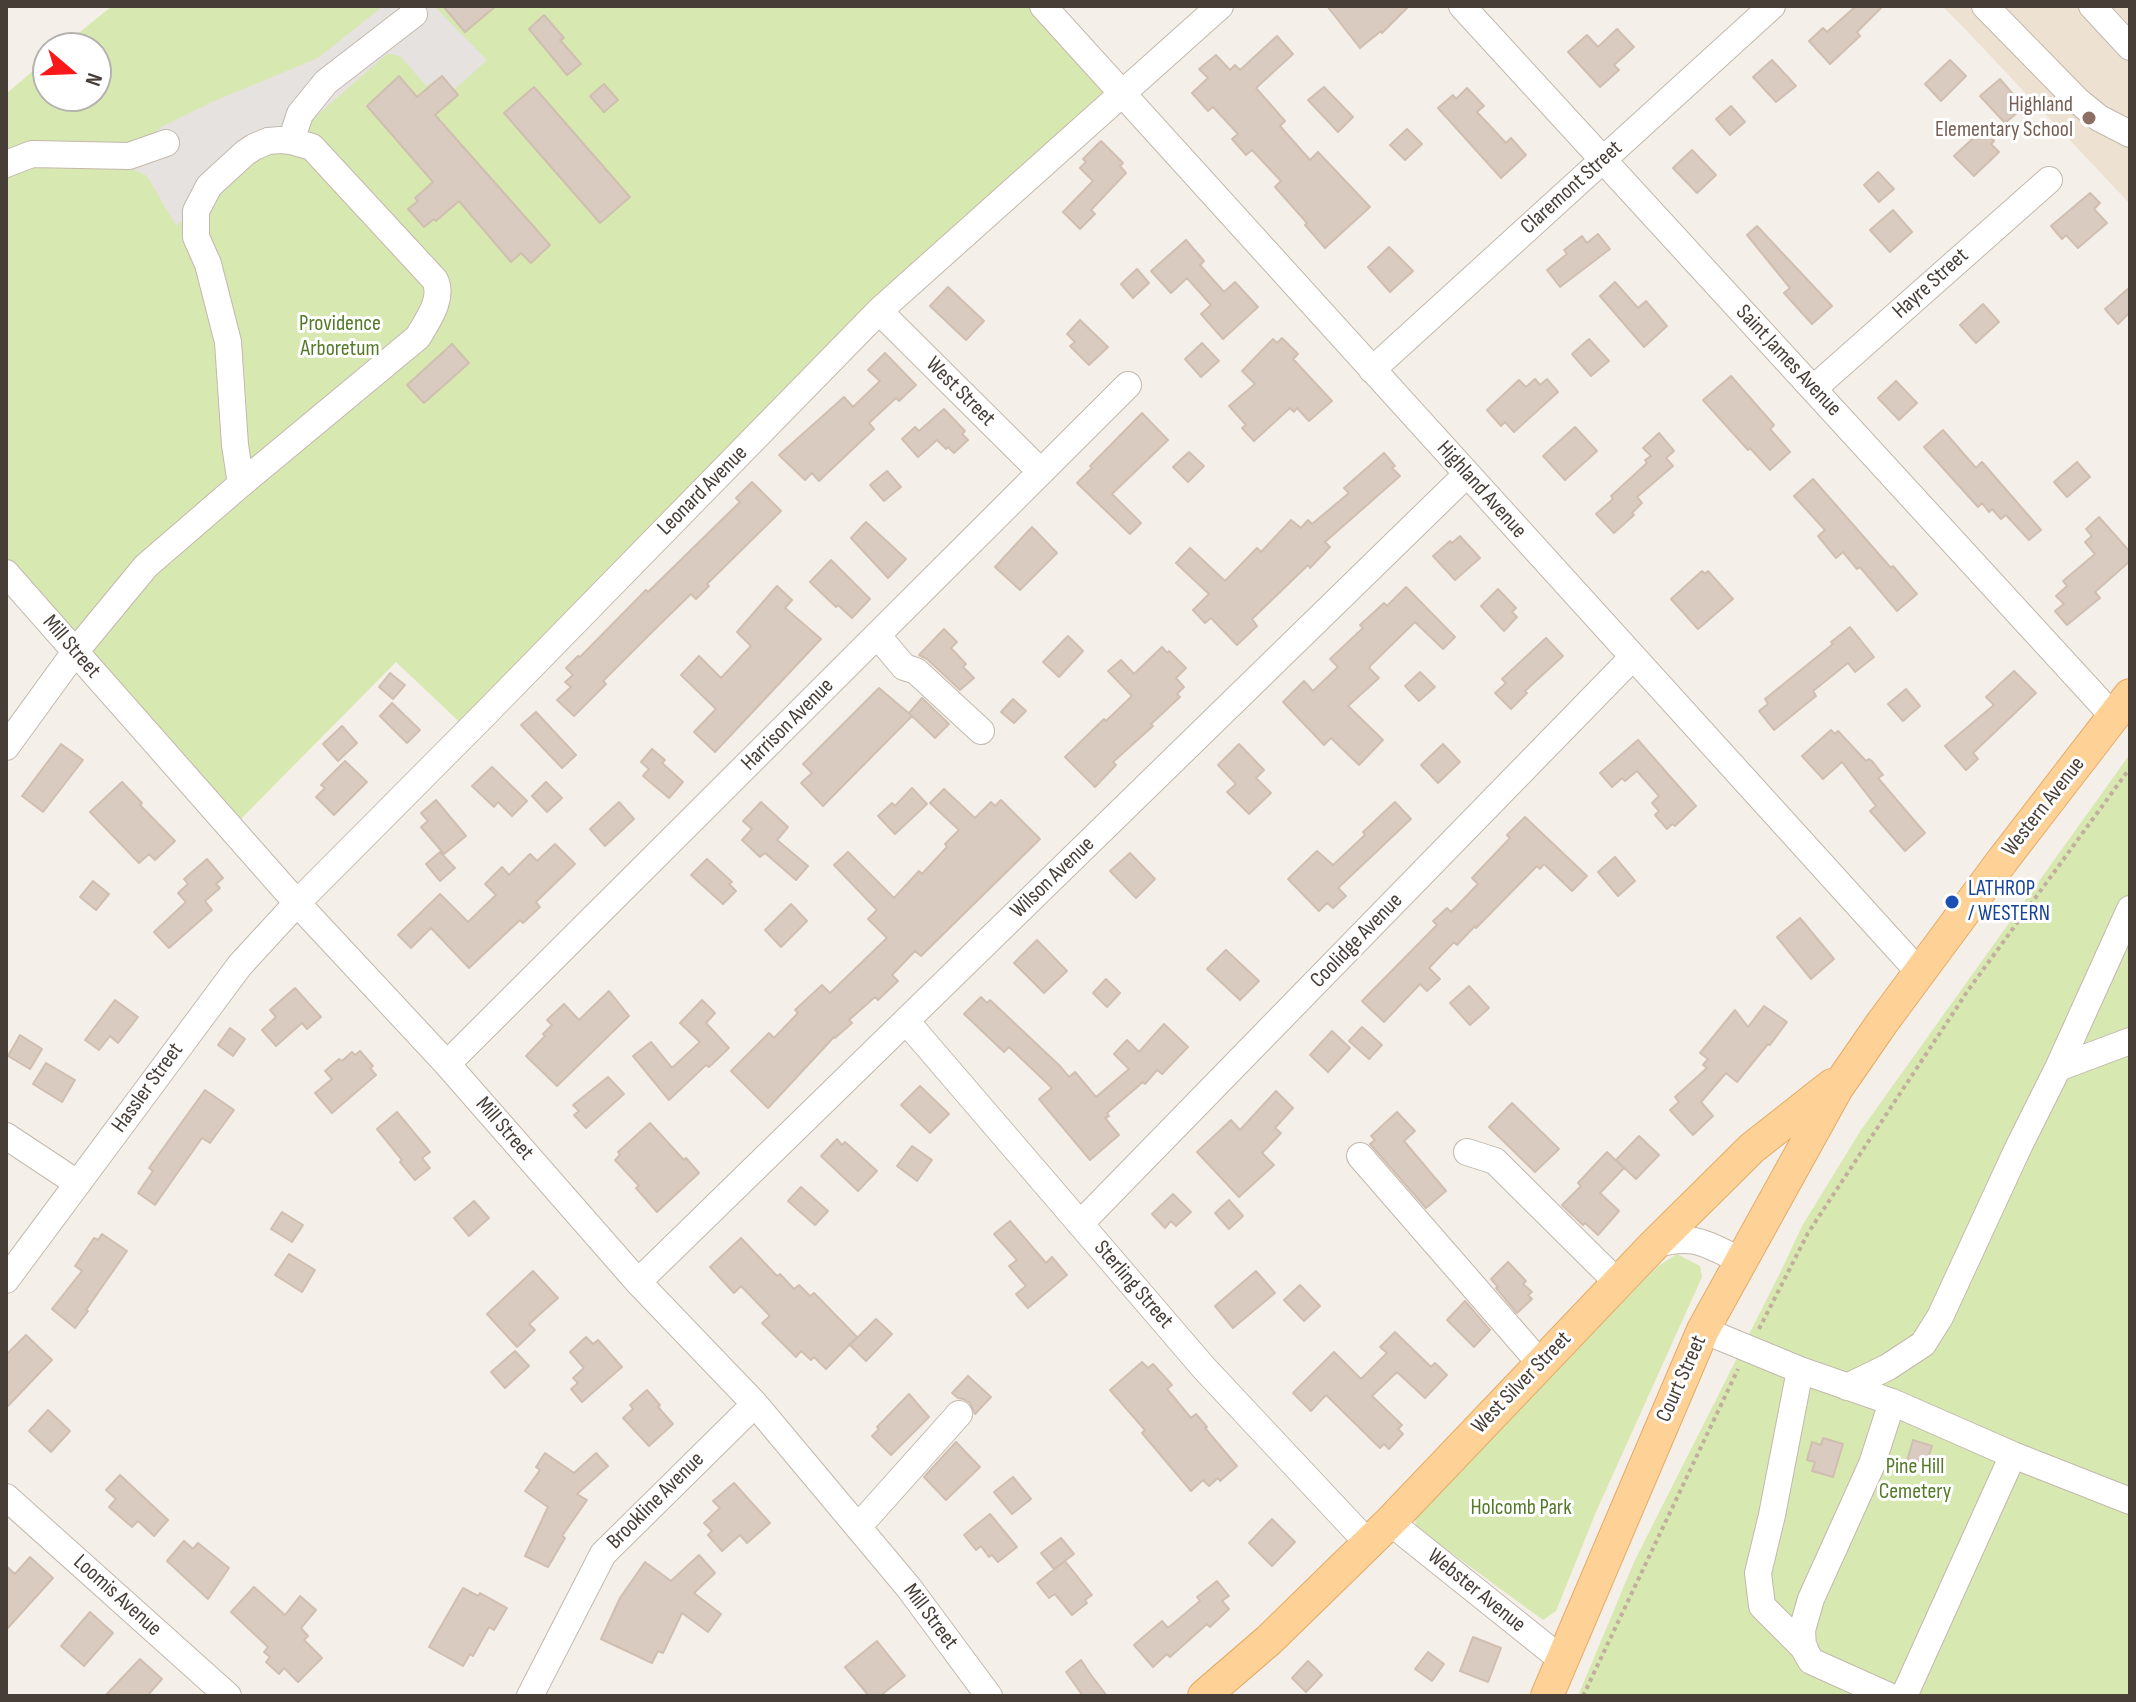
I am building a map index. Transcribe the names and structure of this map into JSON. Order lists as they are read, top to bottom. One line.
{"streets":{"main road":["Western Avenue","Court Street","West Silver Street"],"street":["Claremont Street","Hayre Street","Saint James Avenue","West Street","Highland Avenue","Leonard Avenue","Mill Street","Harrison Avenue","Wilson Avenue","Coolidge Avenue","Hassler Street","Sterling Street","Brookline Avenue","Webster Avenue","Loomis Avenue"]},"crossings":[["Claremont Street","Saint James Avenue"],["Claremont Street","Highland Avenue"],["Hayre Street","Saint James Avenue"],["Saint James Avenue","Western Avenue"],["West Street","Leonard Avenue"],["West Street","Harrison Avenue"],["Highland Avenue","Leonard Avenue"],["Highland Avenue","Western Avenue"],["Highland Avenue","Wilson Avenue"],["Highland Avenue","Coolidge Avenue"],["Leonard Avenue","Mill Street"],["Leonard Avenue","Hassler Street"],["Mill Street","Harrison Avenue"],["Mill Street","Wilson Avenue"],["Mill Street","Hassler Street"],["Mill Street","Brookline Avenue"],["Western Avenue","Court Street"],["Western Avenue","West Silver Street"],["Wilson Avenue","Sterling Street"],["Coolidge Avenue","Sterling Street"],["Sterling Street","West Silver Street"],["Sterling Street","Webster Avenue"],["Court Street","West Silver Street"],["Court Street","Webster Avenue"],["West Silver Street","Webster Avenue"]],"parks":["Providence Arboretum","Pine Hill Cemetery","Holcomb Park"],"places":["Highland Elementary School","LATHROP / WESTERN"],"north":"right"}
